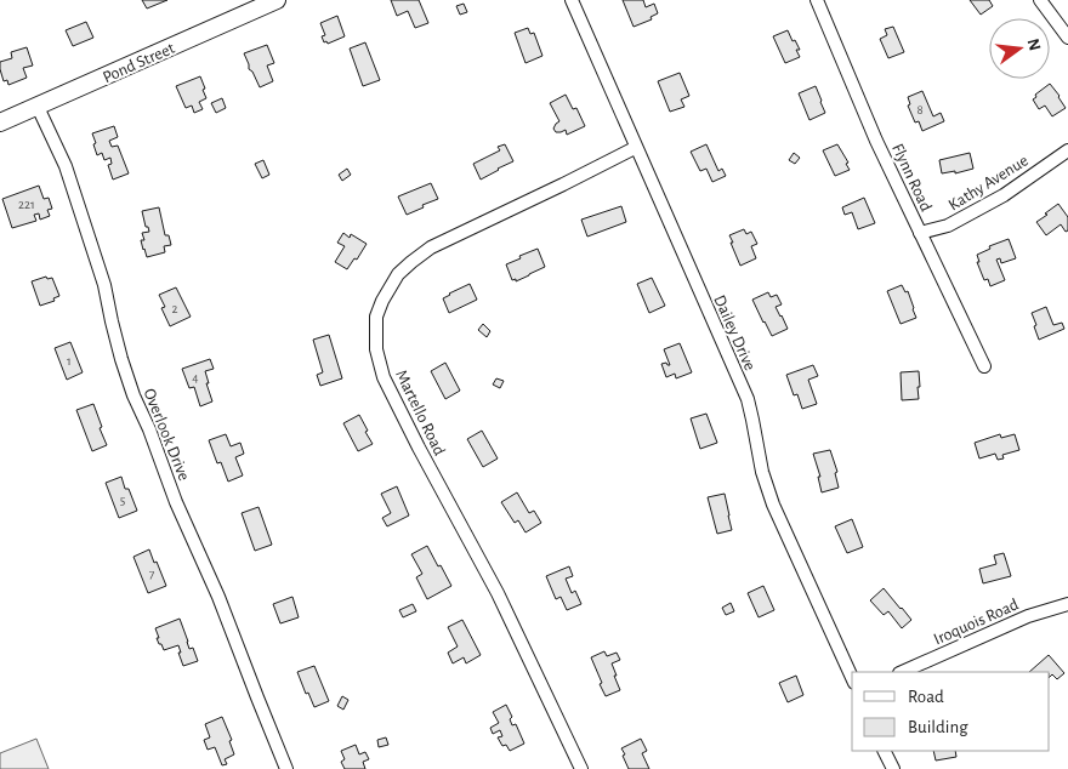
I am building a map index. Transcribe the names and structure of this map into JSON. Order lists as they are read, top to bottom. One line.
{"streets":{"main road":["Pond Street"],"street":["Flynn Road","Kathy Avenue","Dailey Drive","Martello Road","Overlook Drive","Iroquois Road"]},"crossings":[["Pond Street","Overlook Drive"],["Flynn Road","Kathy Avenue"],["Dailey Drive","Martello Road"]],"house_numbers":["8","221","2","1","4","5","7"],"legend":["Road","Building"],"north":"right"}
